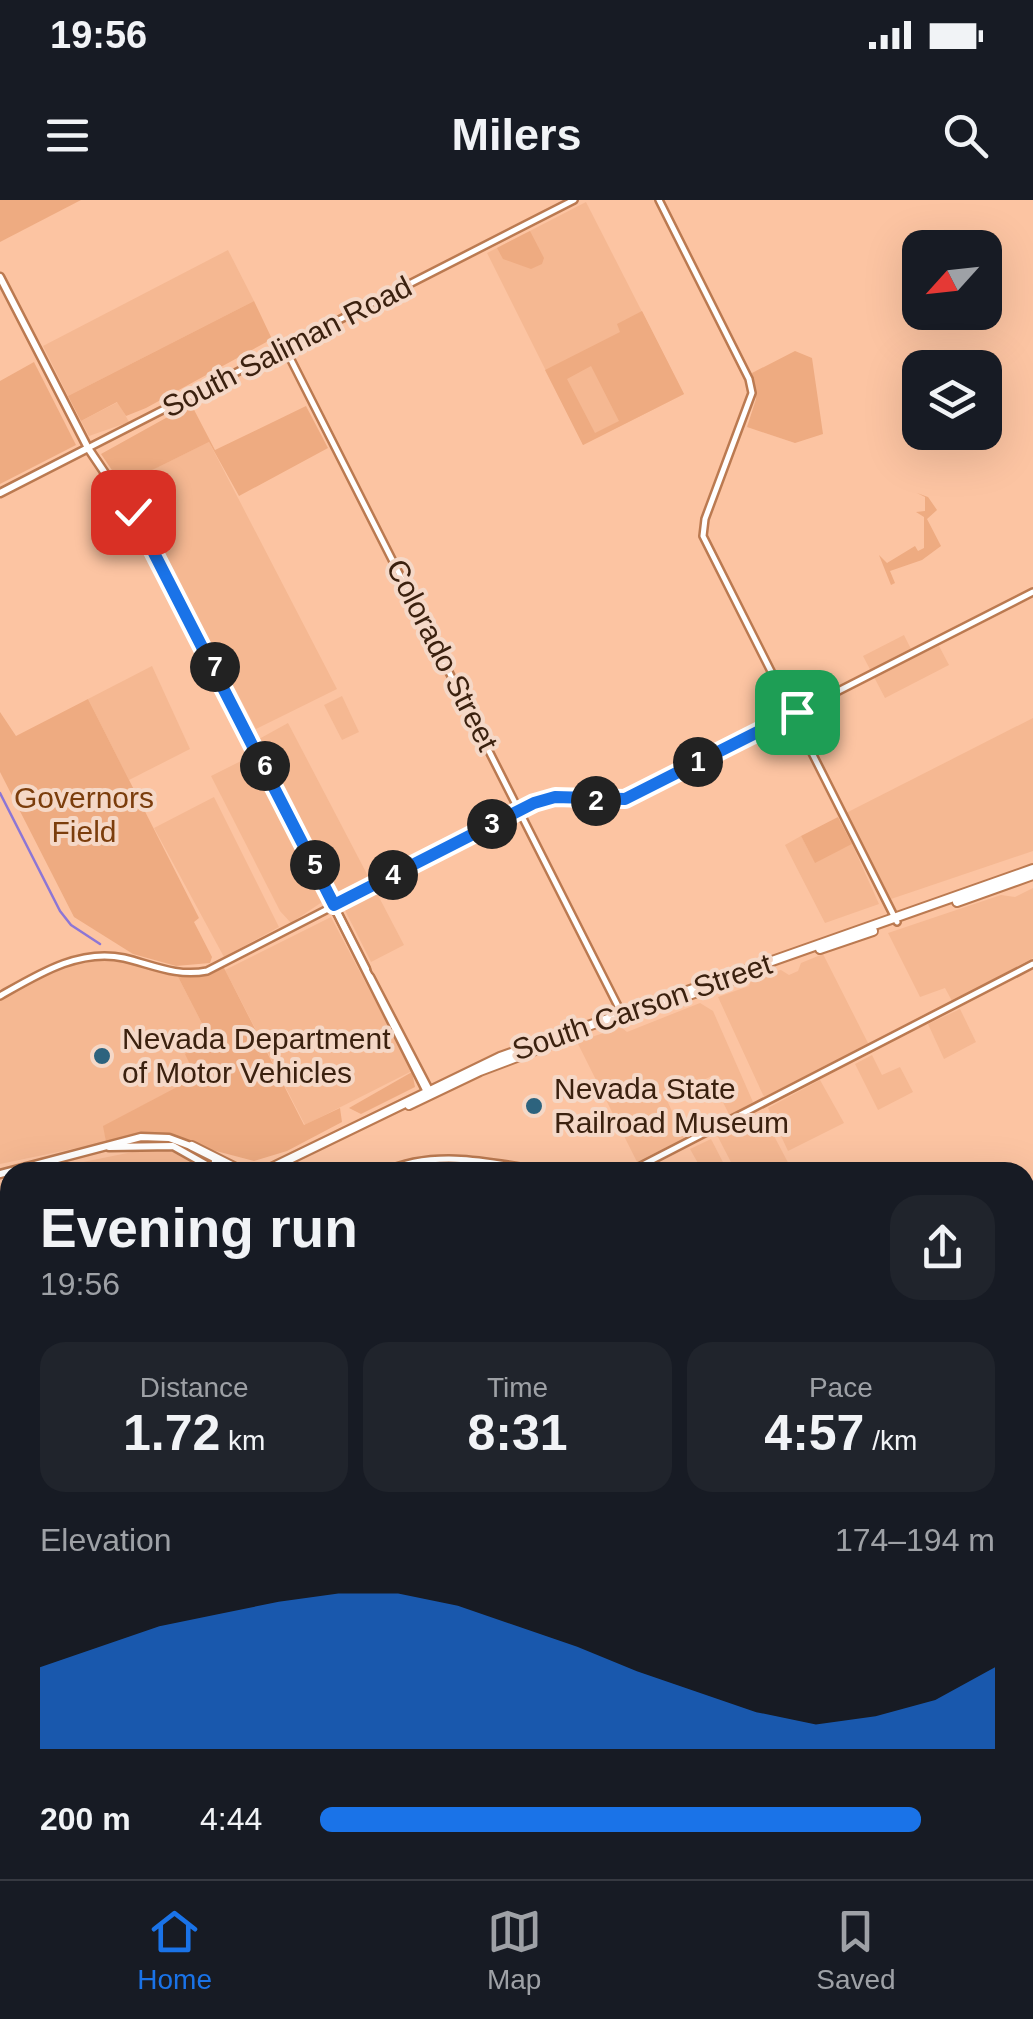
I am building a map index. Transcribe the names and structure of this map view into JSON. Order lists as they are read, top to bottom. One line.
{"streets":{"main road":["South Saliman Road","South Carson Street"],"street":["Colorado Street"]},"crossings":[["South Saliman Road","Colorado Street"],["Colorado Street","South Carson Street"]],"parks":["Governors Field"],"places":["Nevada Department of Motor Vehicles","Nevada State Railroad Museum"],"north":"bottom left","page":{"status":"19:56","header":"Milers","pins":["7","1","6","2","3","5","4"],"heading":["Evening run","19:56"],"stats":[["Distance","1.72 km"],["Time","8:31"],["Pace","4:57 /km"]],"chart":["Elevation","174–194 m"],"list":[{"name":"200 m","note":"4:44"}],"tabs":["Home","Map","Saved"]}}
